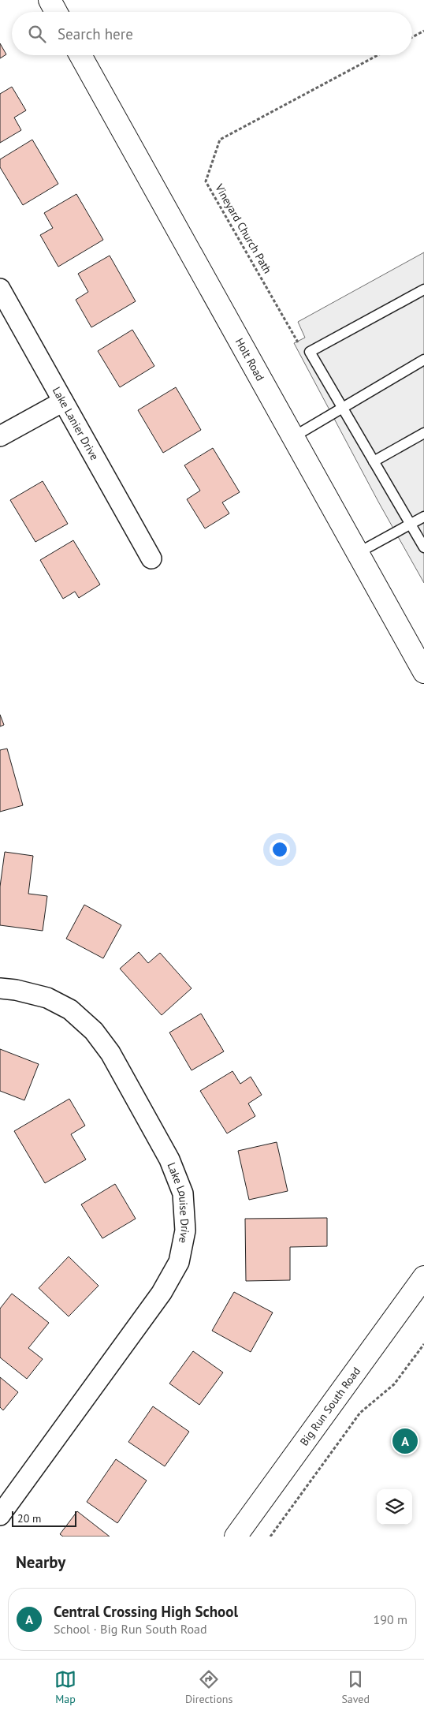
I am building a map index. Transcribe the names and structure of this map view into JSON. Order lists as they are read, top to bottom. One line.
{"streets":{"main road":["Holt Road","Big Run South Road"],"street":["Lake Lanier Drive","Lake Louise Drive"],"path":["Vineyard Church Path"]},"scale_bar":"20 m","page":{"search":"Search here","pins":"A","scale":"20 m","heading":"Nearby","list":[{"mark":"A","name":"Central Crossing High School","note":"School · Big Run South Road","value":"190 m"}],"nav":["Map","Directions","Saved"]}}
